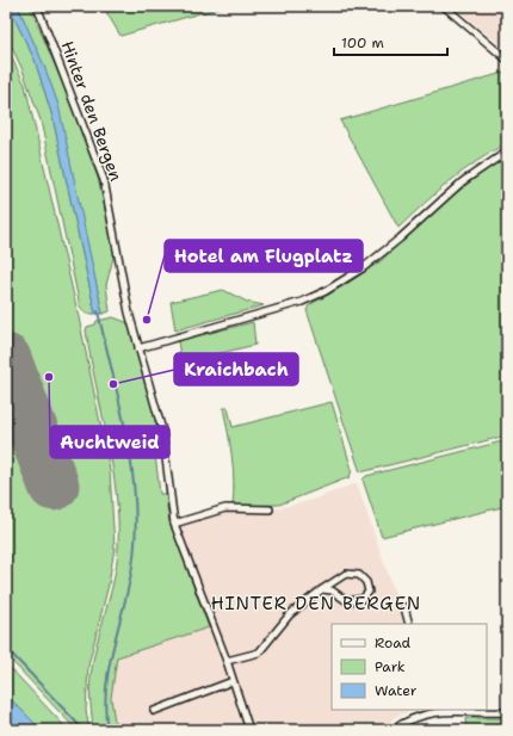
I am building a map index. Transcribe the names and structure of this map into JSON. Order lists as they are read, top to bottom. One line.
{"streets":{"street":["Hinter den Bergen"]},"districts":["HINTER DEN BERGEN"],"places":["Hotel am Flugplatz","Auchtweid","Kraichbach"],"legend":["Road","Park","Water"],"scale_bar":"100 m"}
